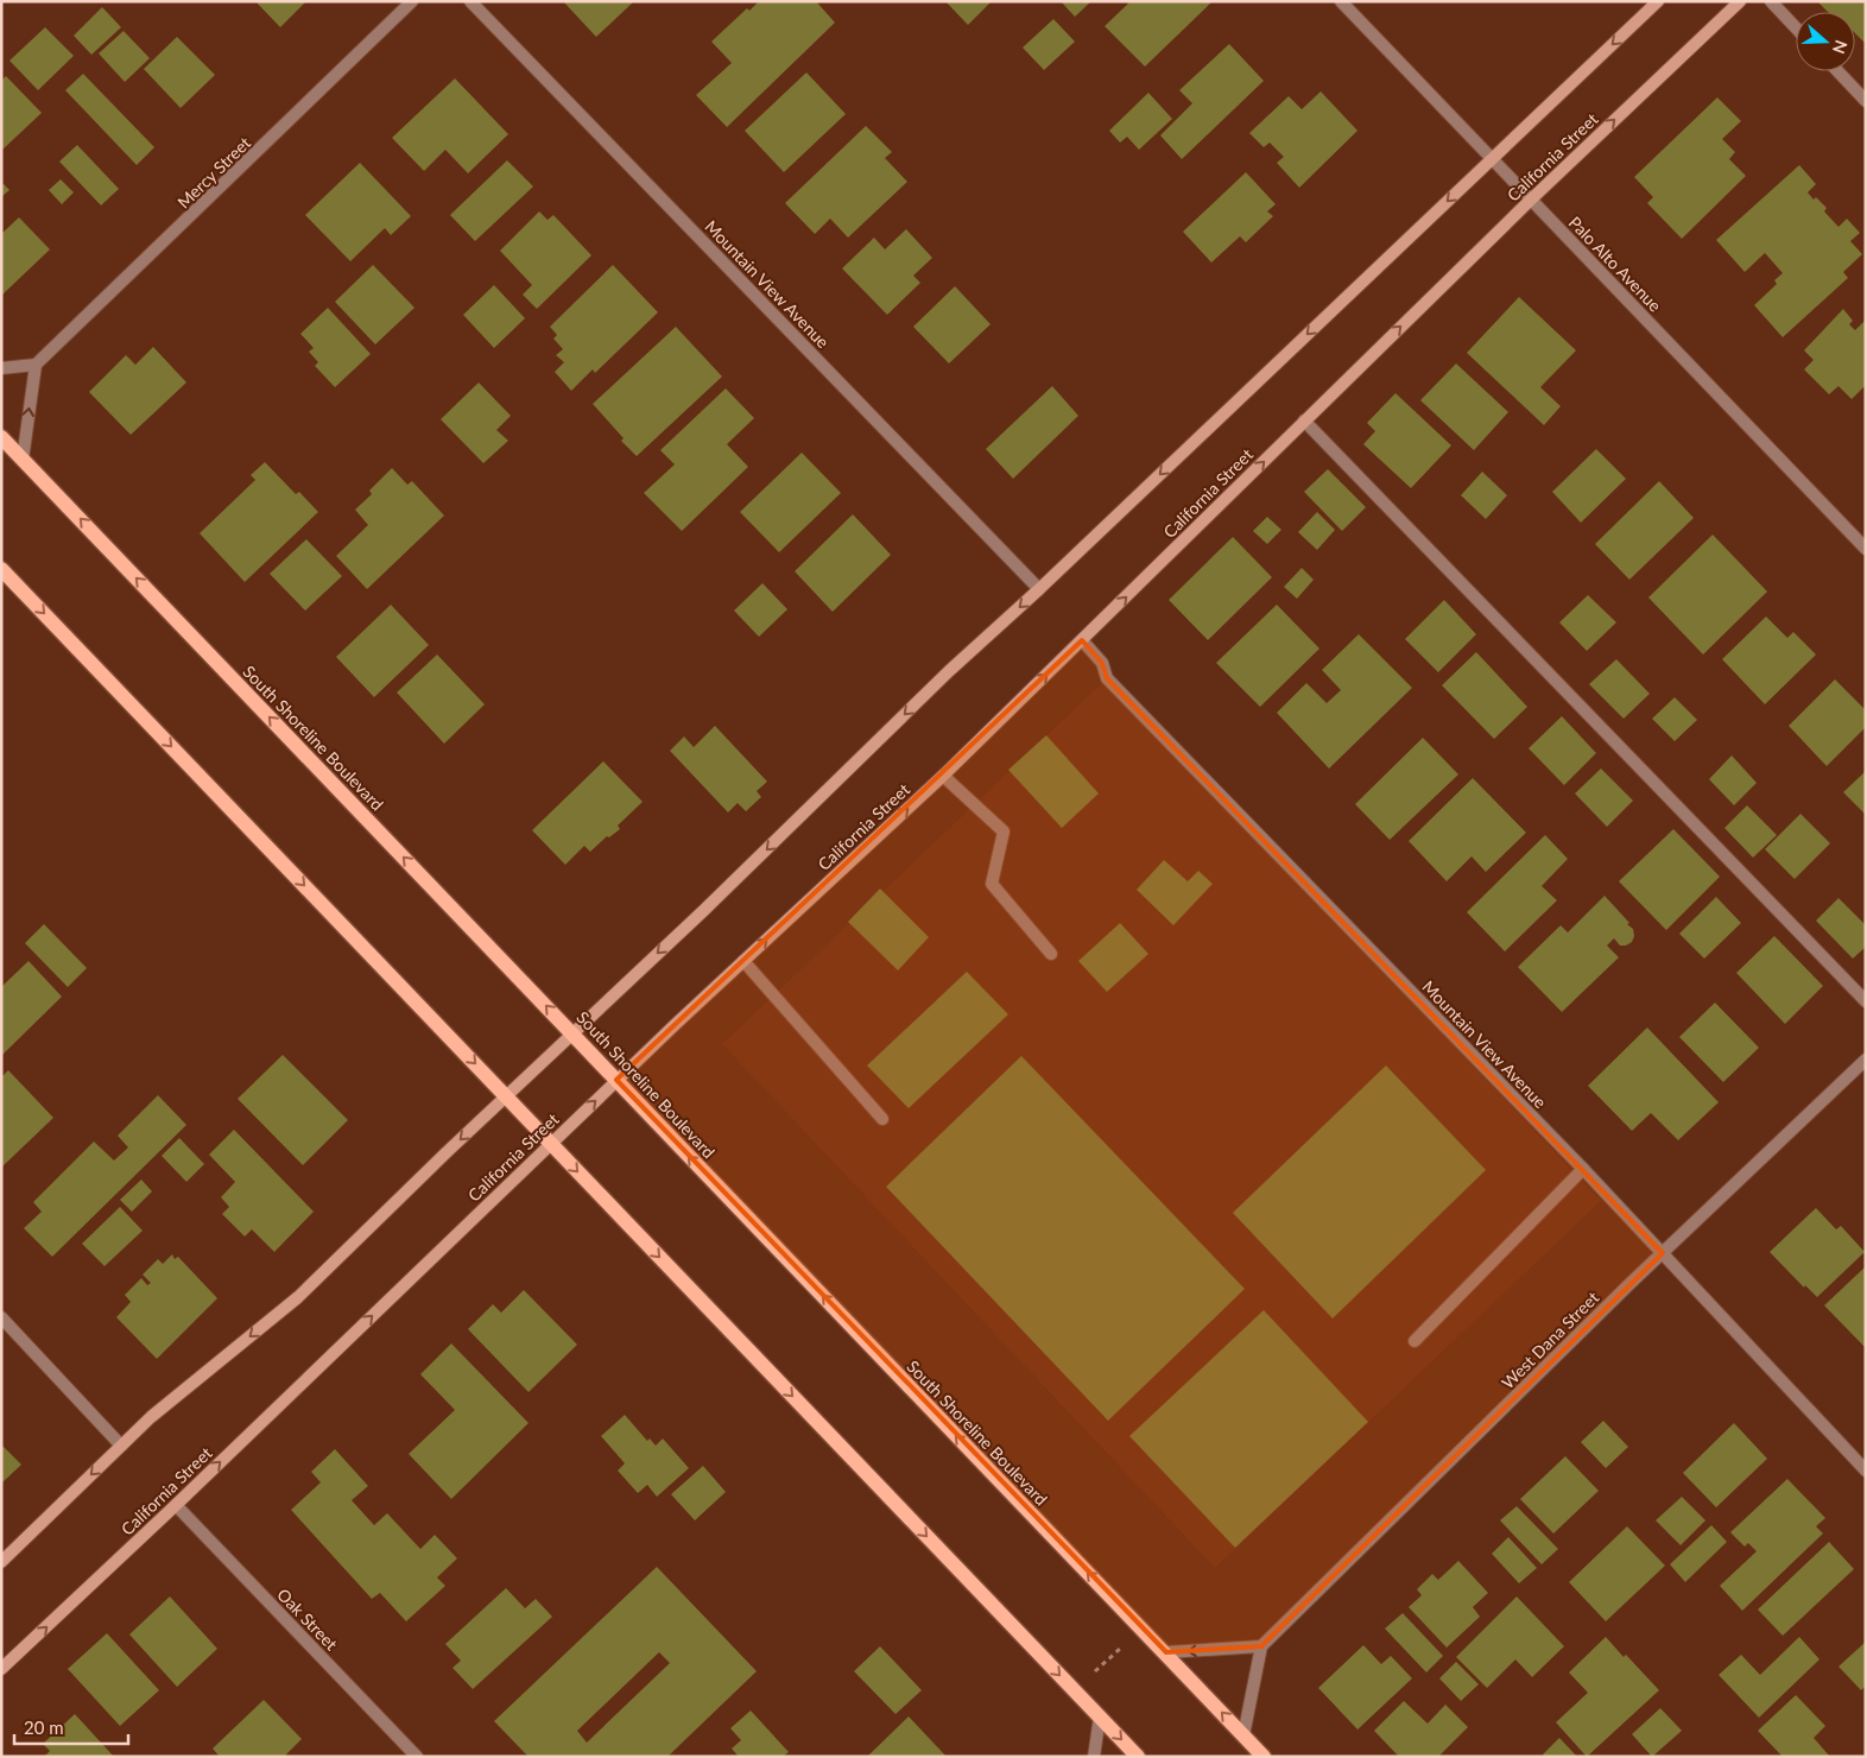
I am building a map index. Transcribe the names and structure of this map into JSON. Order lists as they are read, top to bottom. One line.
{"streets":{"main road":["California Street","South Shoreline Boulevard"],"street":["Mercy Street","Palo Alto Avenue","Mountain View Avenue","West Dana Street","Oak Street"]},"crossings":[["California Street","Palo Alto Avenue"],["California Street","Mountain View Avenue"],["California Street","South Shoreline Boulevard"],["California Street","Oak Street"],["Mountain View Avenue","West Dana Street"]],"scale_bar":"20 m","north":"right"}
